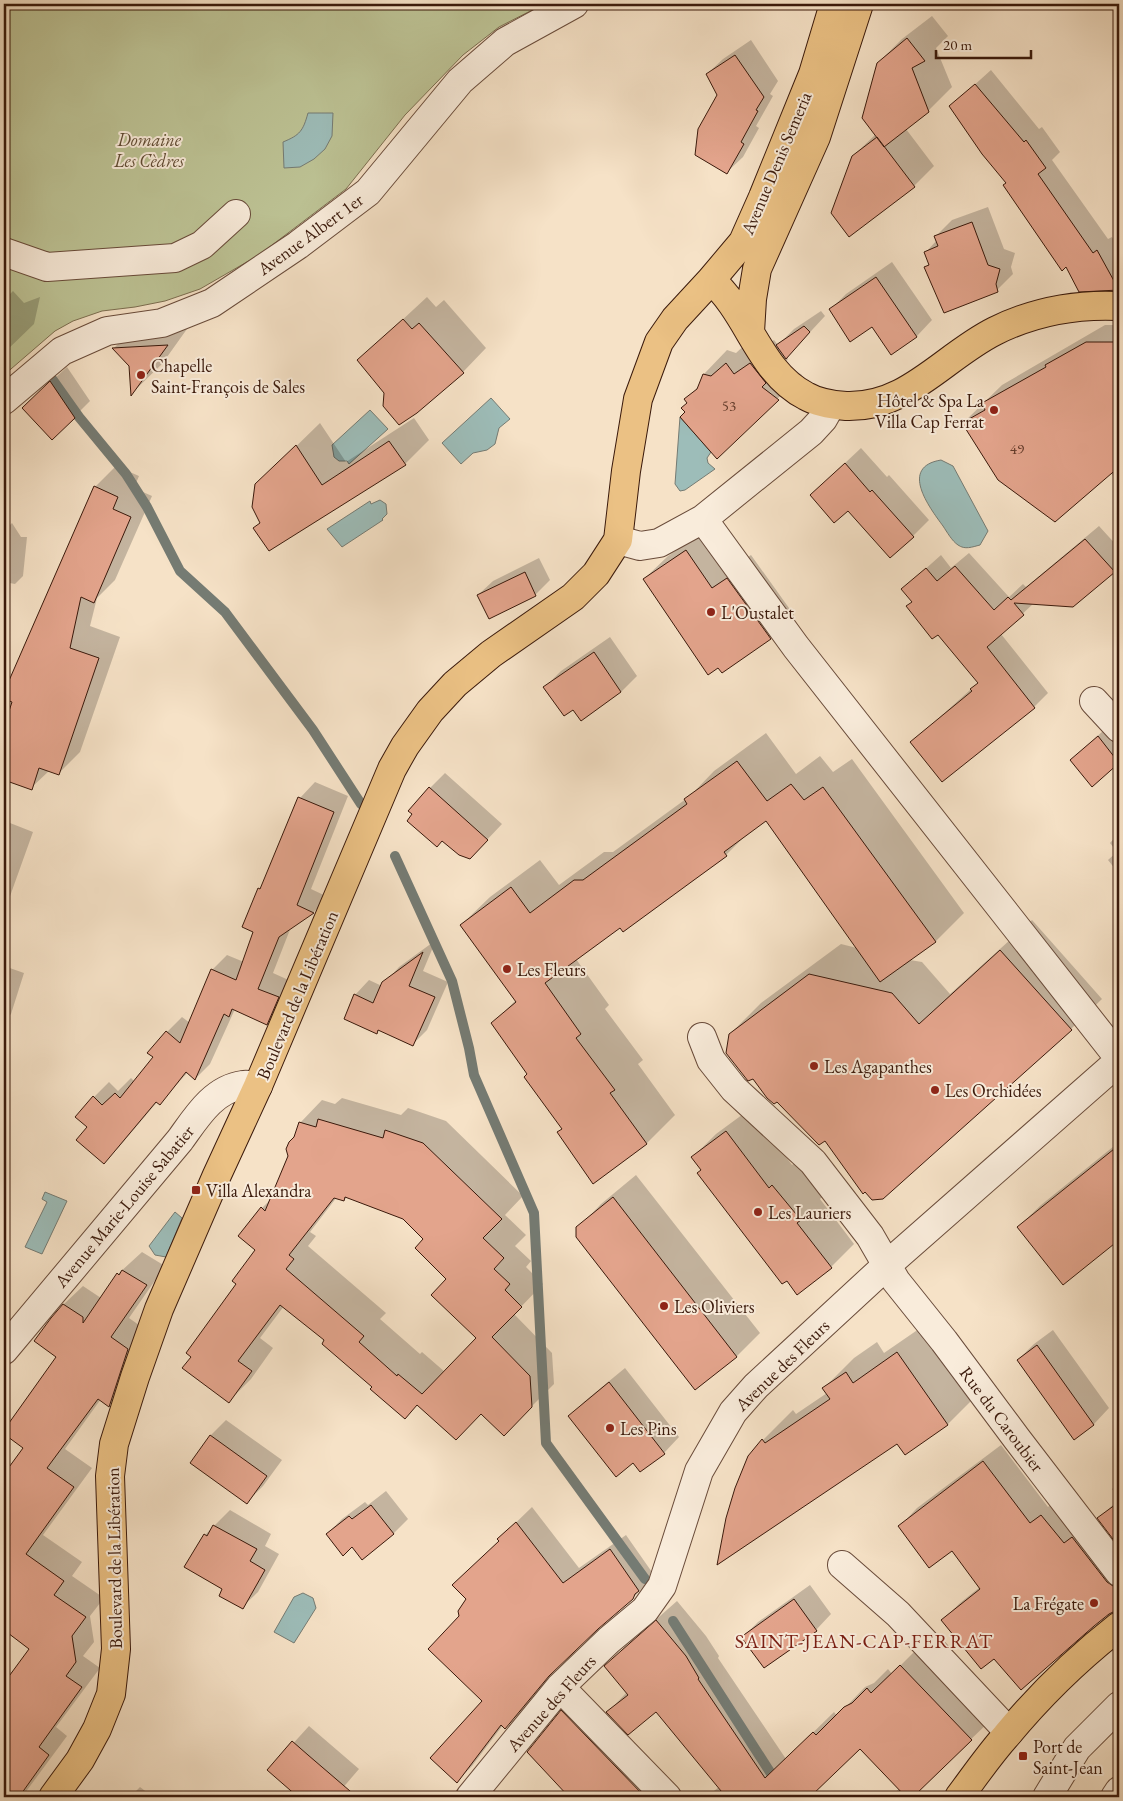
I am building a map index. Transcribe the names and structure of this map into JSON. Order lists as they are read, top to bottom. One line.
{"streets":{"main road":["Avenue Denis Semeria","Boulevard de la Libération"],"street":["Avenue Albert 1er","Avenue Marie-Louise Sabatier","Avenue des Fleurs","Rue du Caroubier"]},"crossings":[["Avenue Denis Semeria","Boulevard de la Libération"],["Boulevard de la Libération","Avenue Marie-Louise Sabatier"],["Avenue des Fleurs","Rue du Caroubier"]],"districts":["SAINT-JEAN-CAP-FERRAT"],"parks":["Domaine Les Cèdres"],"places":{"other":["Chapelle Saint-François de Sales","Hôtel & Spa La Villa Cap Ferrat","L'Oustalet","Les Fleurs","Les Agapanthes","Les Orchidées","Les Lauriers","Les Oliviers","Les Pins","La Frégate"],"transit":["Villa Alexandra","Port de Saint-Jean"]},"house_numbers":["53","49"],"scale_bar":"20 m"}
